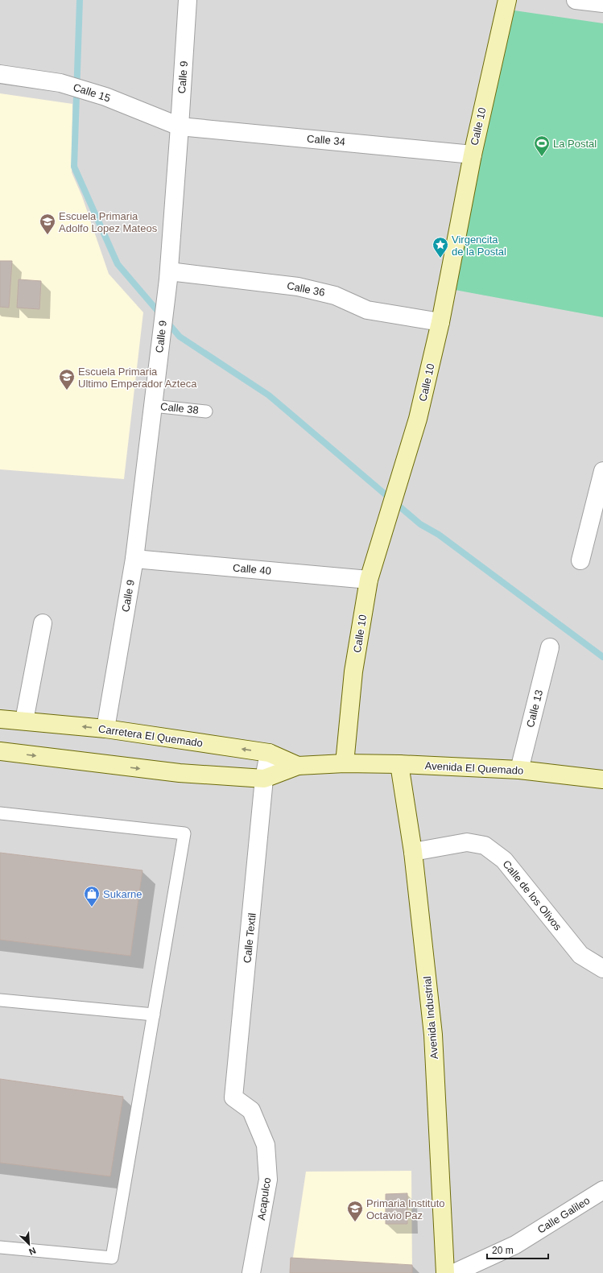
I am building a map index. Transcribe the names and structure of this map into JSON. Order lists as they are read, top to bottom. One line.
{"streets":{"street":["Calle 9","Calle 15","Calle 10","Calle 34","Calle 36","Calle 40","Calle 13","Carretera El Quemado","Avenida El Quemado","Calle de los Olivos","Calle Textil","Avenida Industrial","Acapulco","Calle Galileo"],"lane":["Calle 38"]},"crossings":[["Calle 9","Calle 15"],["Calle 9","Calle 34"],["Calle 9","Calle 36"],["Calle 9","Calle 38"],["Calle 9","Calle 40"],["Calle 9","Carretera El Quemado"],["Calle 15","Calle 34"],["Calle 10","Calle 34"],["Calle 10","Calle 36"],["Calle 10","Calle 40"],["Calle 10","Carretera El Quemado"],["Calle 10","Avenida El Quemado"],["Calle 13","Avenida El Quemado"],["Carretera El Quemado","Avenida El Quemado"],["Carretera El Quemado","Calle Textil"],["Avenida El Quemado","Avenida Industrial"],["Calle de los Olivos","Avenida Industrial"],["Calle Textil","Acapulco"]],"places":{"sports":["La Postal"],"school or university":["Escuela Primaria Adolfo Lopez Mateos","Escuela Primaria Ultimo Emperador Azteca","Primaria Instituto Octavio Paz"],"place":["Virgencita de la Postal"],"shop":["Sukarne"]},"scale_bar":"20 m","north":"bottom right"}
